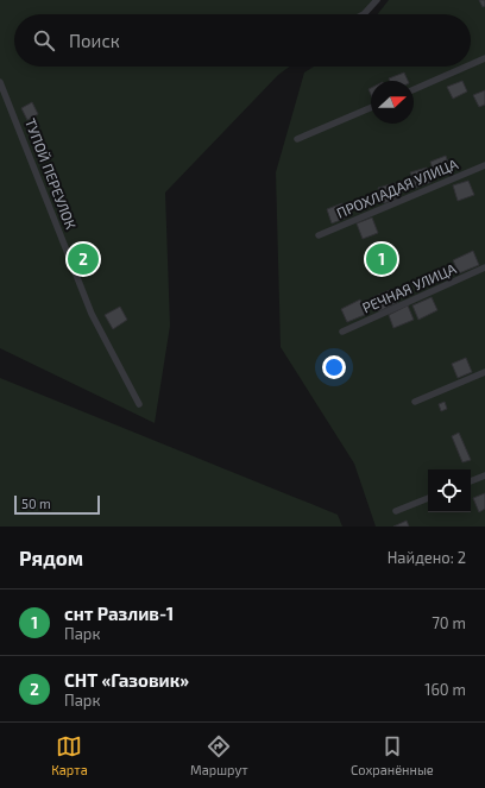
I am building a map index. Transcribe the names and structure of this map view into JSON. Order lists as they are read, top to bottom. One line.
{"streets":{"lane":["ТУПОЙ ПЕРЕУЛОК","ПРОХЛАДАЯ УЛИЦА","РЕЧНАЯ УЛИЦА"]},"scale_bar":"50 m","north":"right","page":{"search":"Поиск","pins":["1","2"],"scale":"50 m","heading":["Рядом","Найдено: 2"],"list":[{"mark":"1","name":"снт Разлив-1","note":"Парк","value":"70 m"},{"mark":"2","name":"СНТ «Газовик»","note":"Парк","value":"160 m"}],"nav":["Карта","Маршрут","Сохранённые"]}}
